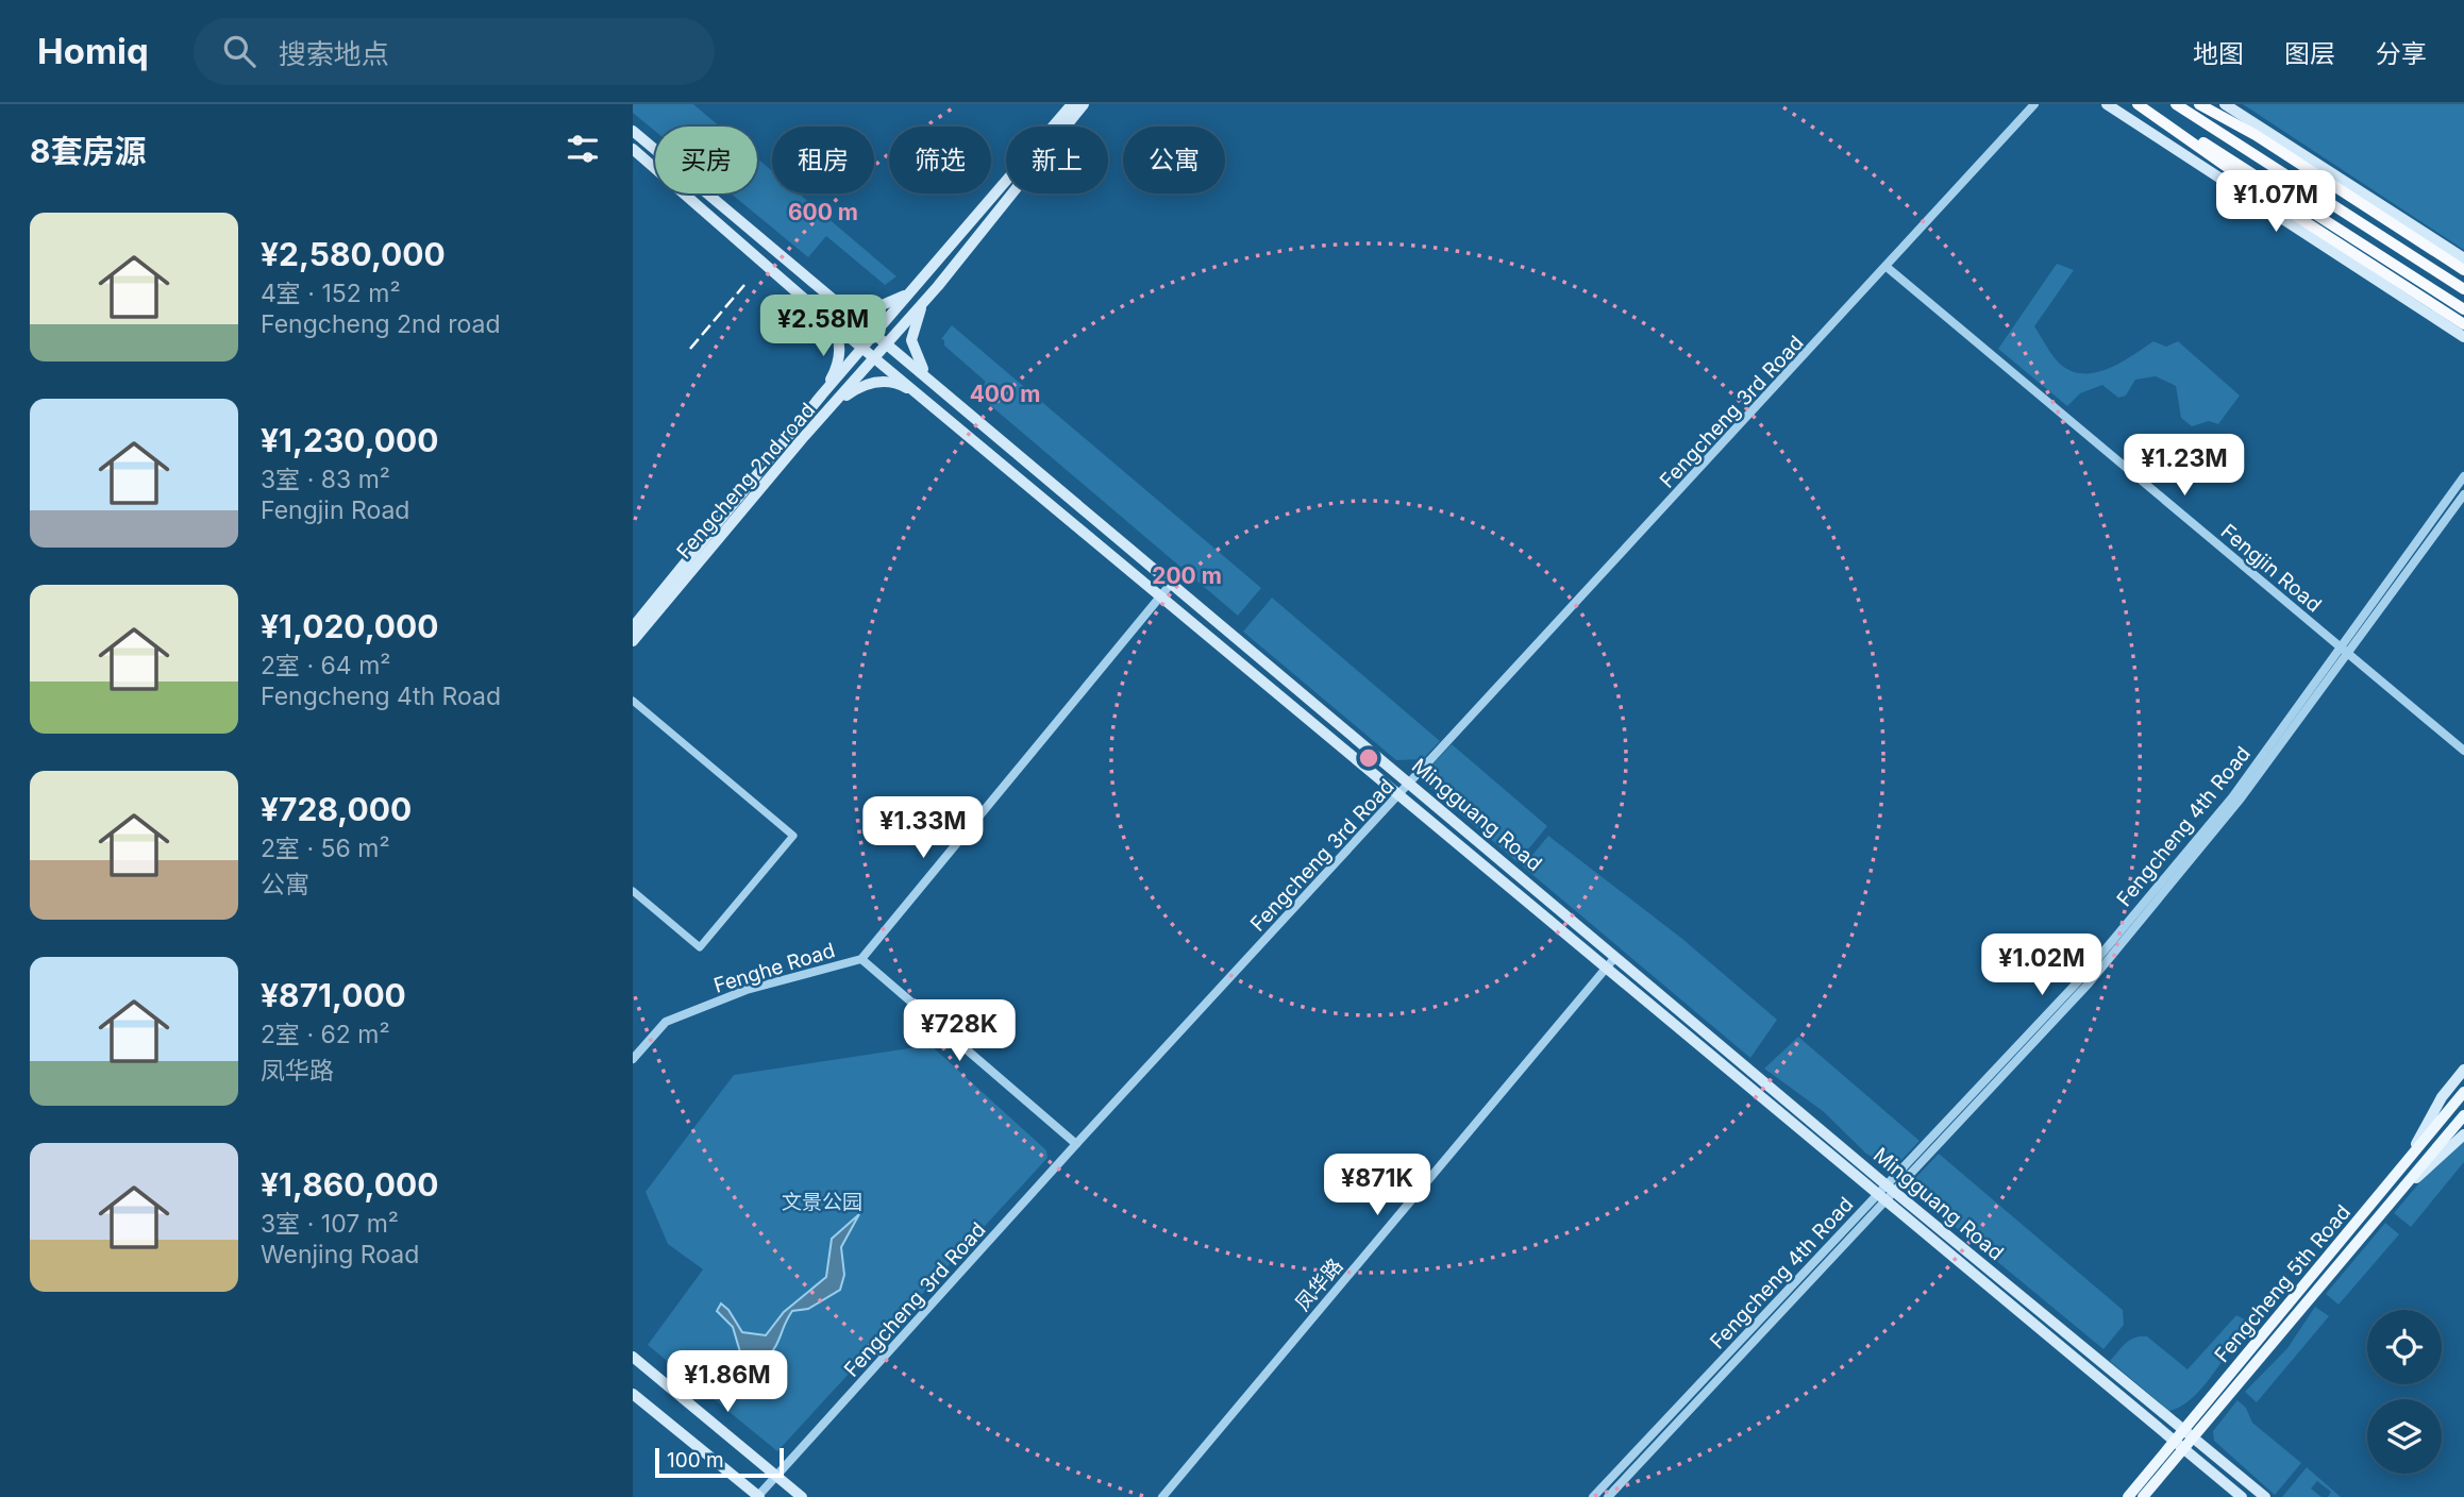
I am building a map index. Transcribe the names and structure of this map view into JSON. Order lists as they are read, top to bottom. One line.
{"streets":{"main road":["Fengcheng 2nd road","Mingguang Road","Fengcheng 5th Road"],"street":["Fengcheng 3rd Road","Fengjin Road","Fengcheng 4th Road","Fenghe Road","凤华路"]},"crossings":[["Fengcheng 3rd Road","Fengjin Road"],["Fengcheng 3rd Road","Mingguang Road"],["Fengcheng 2nd road","Mingguang Road"],["Fengjin Road","Fengcheng 4th Road"],["Mingguang Road","Fengcheng 4th Road"],["Mingguang Road","Fenghe Road"],["Mingguang Road","Fengcheng 5th Road"],["Mingguang Road","凤华路"]],"parks":["文景公园"],"scale_bar":"100 m","page":{"header":"Homiq","search":"搜索地点","nav":["地图","图层","分享"],"heading":"8套房源","chip":["买房","租房","筛选","新上","公寓"],"price":["¥1.07M","¥2.58M","¥1.23M","¥1.33M","¥1.02M","¥728K","¥871K","¥1.86M"],"list":[{"name":"¥2,580,000","note":"4室 · 152 m² · Fengcheng 2nd road"},{"name":"¥1,230,000","note":"3室 · 83 m² · Fengjin Road"},{"name":"¥1,020,000","note":"2室 · 64 m² · Fengcheng 4th Road"},{"name":"¥728,000","note":"2室 · 56 m² · 公寓"},{"name":"¥871,000","note":"2室 · 62 m² · 凤华路"},{"name":"¥1,860,000","note":"3室 · 107 m² · Wenjing Road"}],"scale":"100 m"},"rings":["600 m","400 m","200 m"]}
